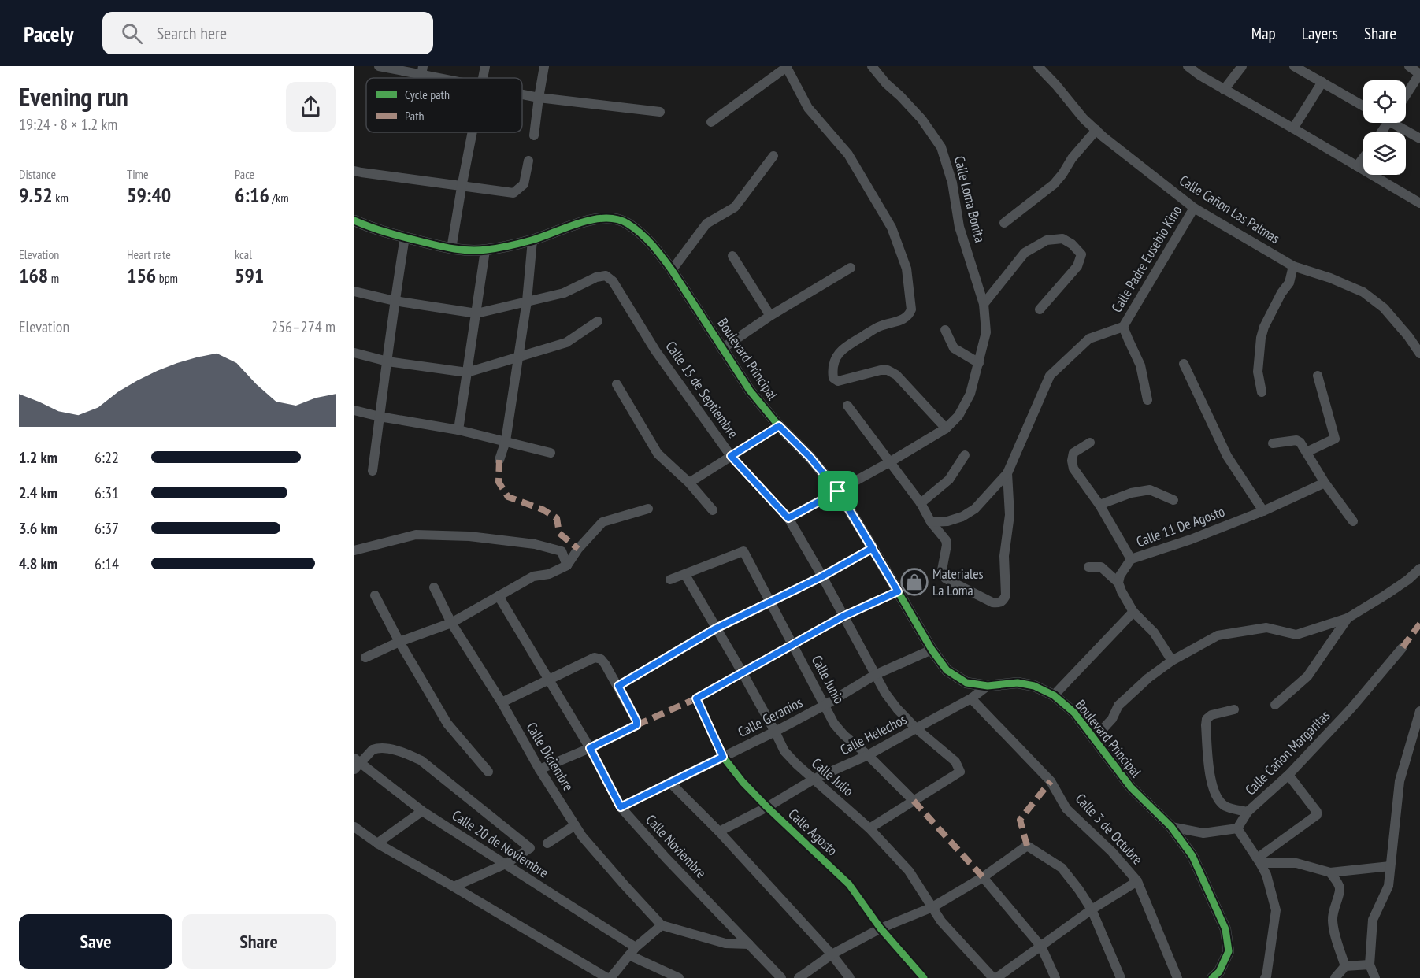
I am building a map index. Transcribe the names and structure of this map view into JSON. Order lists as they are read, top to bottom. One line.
{"streets":{"street":["Calle Loma Bonita","Calle Cañon Las Palmas","Calle Padre Eusebio Kino","Boulevard Principal","Calle 15 de Septiembre","Calle 11 De Agosto","Calle Junio","Calle Geranios","Calle Helechos","Calle Cañon Margaritas","Calle Diciembre","Calle Julio","Calle 3 de Octubre","Calle Agosto","Calle 20 de Noviembre","Calle Noviembre"]},"crossings":[["Calle Loma Bonita","Boulevard Principal"],["Calle Loma Bonita","Calle 15 de Septiembre"],["Calle Cañon Las Palmas","Calle Padre Eusebio Kino"],["Boulevard Principal","Calle Geranios"],["Boulevard Principal","Calle Helechos"],["Calle 15 de Septiembre","Calle Junio"],["Calle 15 de Septiembre","Calle Geranios"],["Calle 15 de Septiembre","Calle Helechos"],["Calle Junio","Calle Geranios"],["Calle Junio","Calle Helechos"],["Calle Junio","Calle Julio"],["Calle Geranios","Calle Julio"],["Calle Geranios","Calle Agosto"],["Calle Geranios","Calle Noviembre"],["Calle Helechos","Calle Julio"],["Calle Helechos","Calle 3 de Octubre"],["Calle Helechos","Calle Agosto"],["Calle Julio","Calle Agosto"]],"places":{"shop":["Materiales La Loma"]},"legend":["Cycle path","Path"],"page":{"header":"Pacely","search":"Search here","nav":["Map","Layers","Share"],"heading":["Evening run","19:24 · 8 × 1.2 km"],"stats":[["Distance","9.52 km"],["Time","59:40"],["Pace","6:16 /km"],["Elevation","168 m"],["Heart rate","156 bpm"],["kcal","591"]],"chart":["Elevation","256–274 m"],"list":[{"name":"1.2 km","note":"6:22"},{"name":"2.4 km","note":"6:31"},{"name":"3.6 km","note":"6:37"},{"name":"4.8 km","note":"6:14"}],"buttons":["Save","Share"]}}
